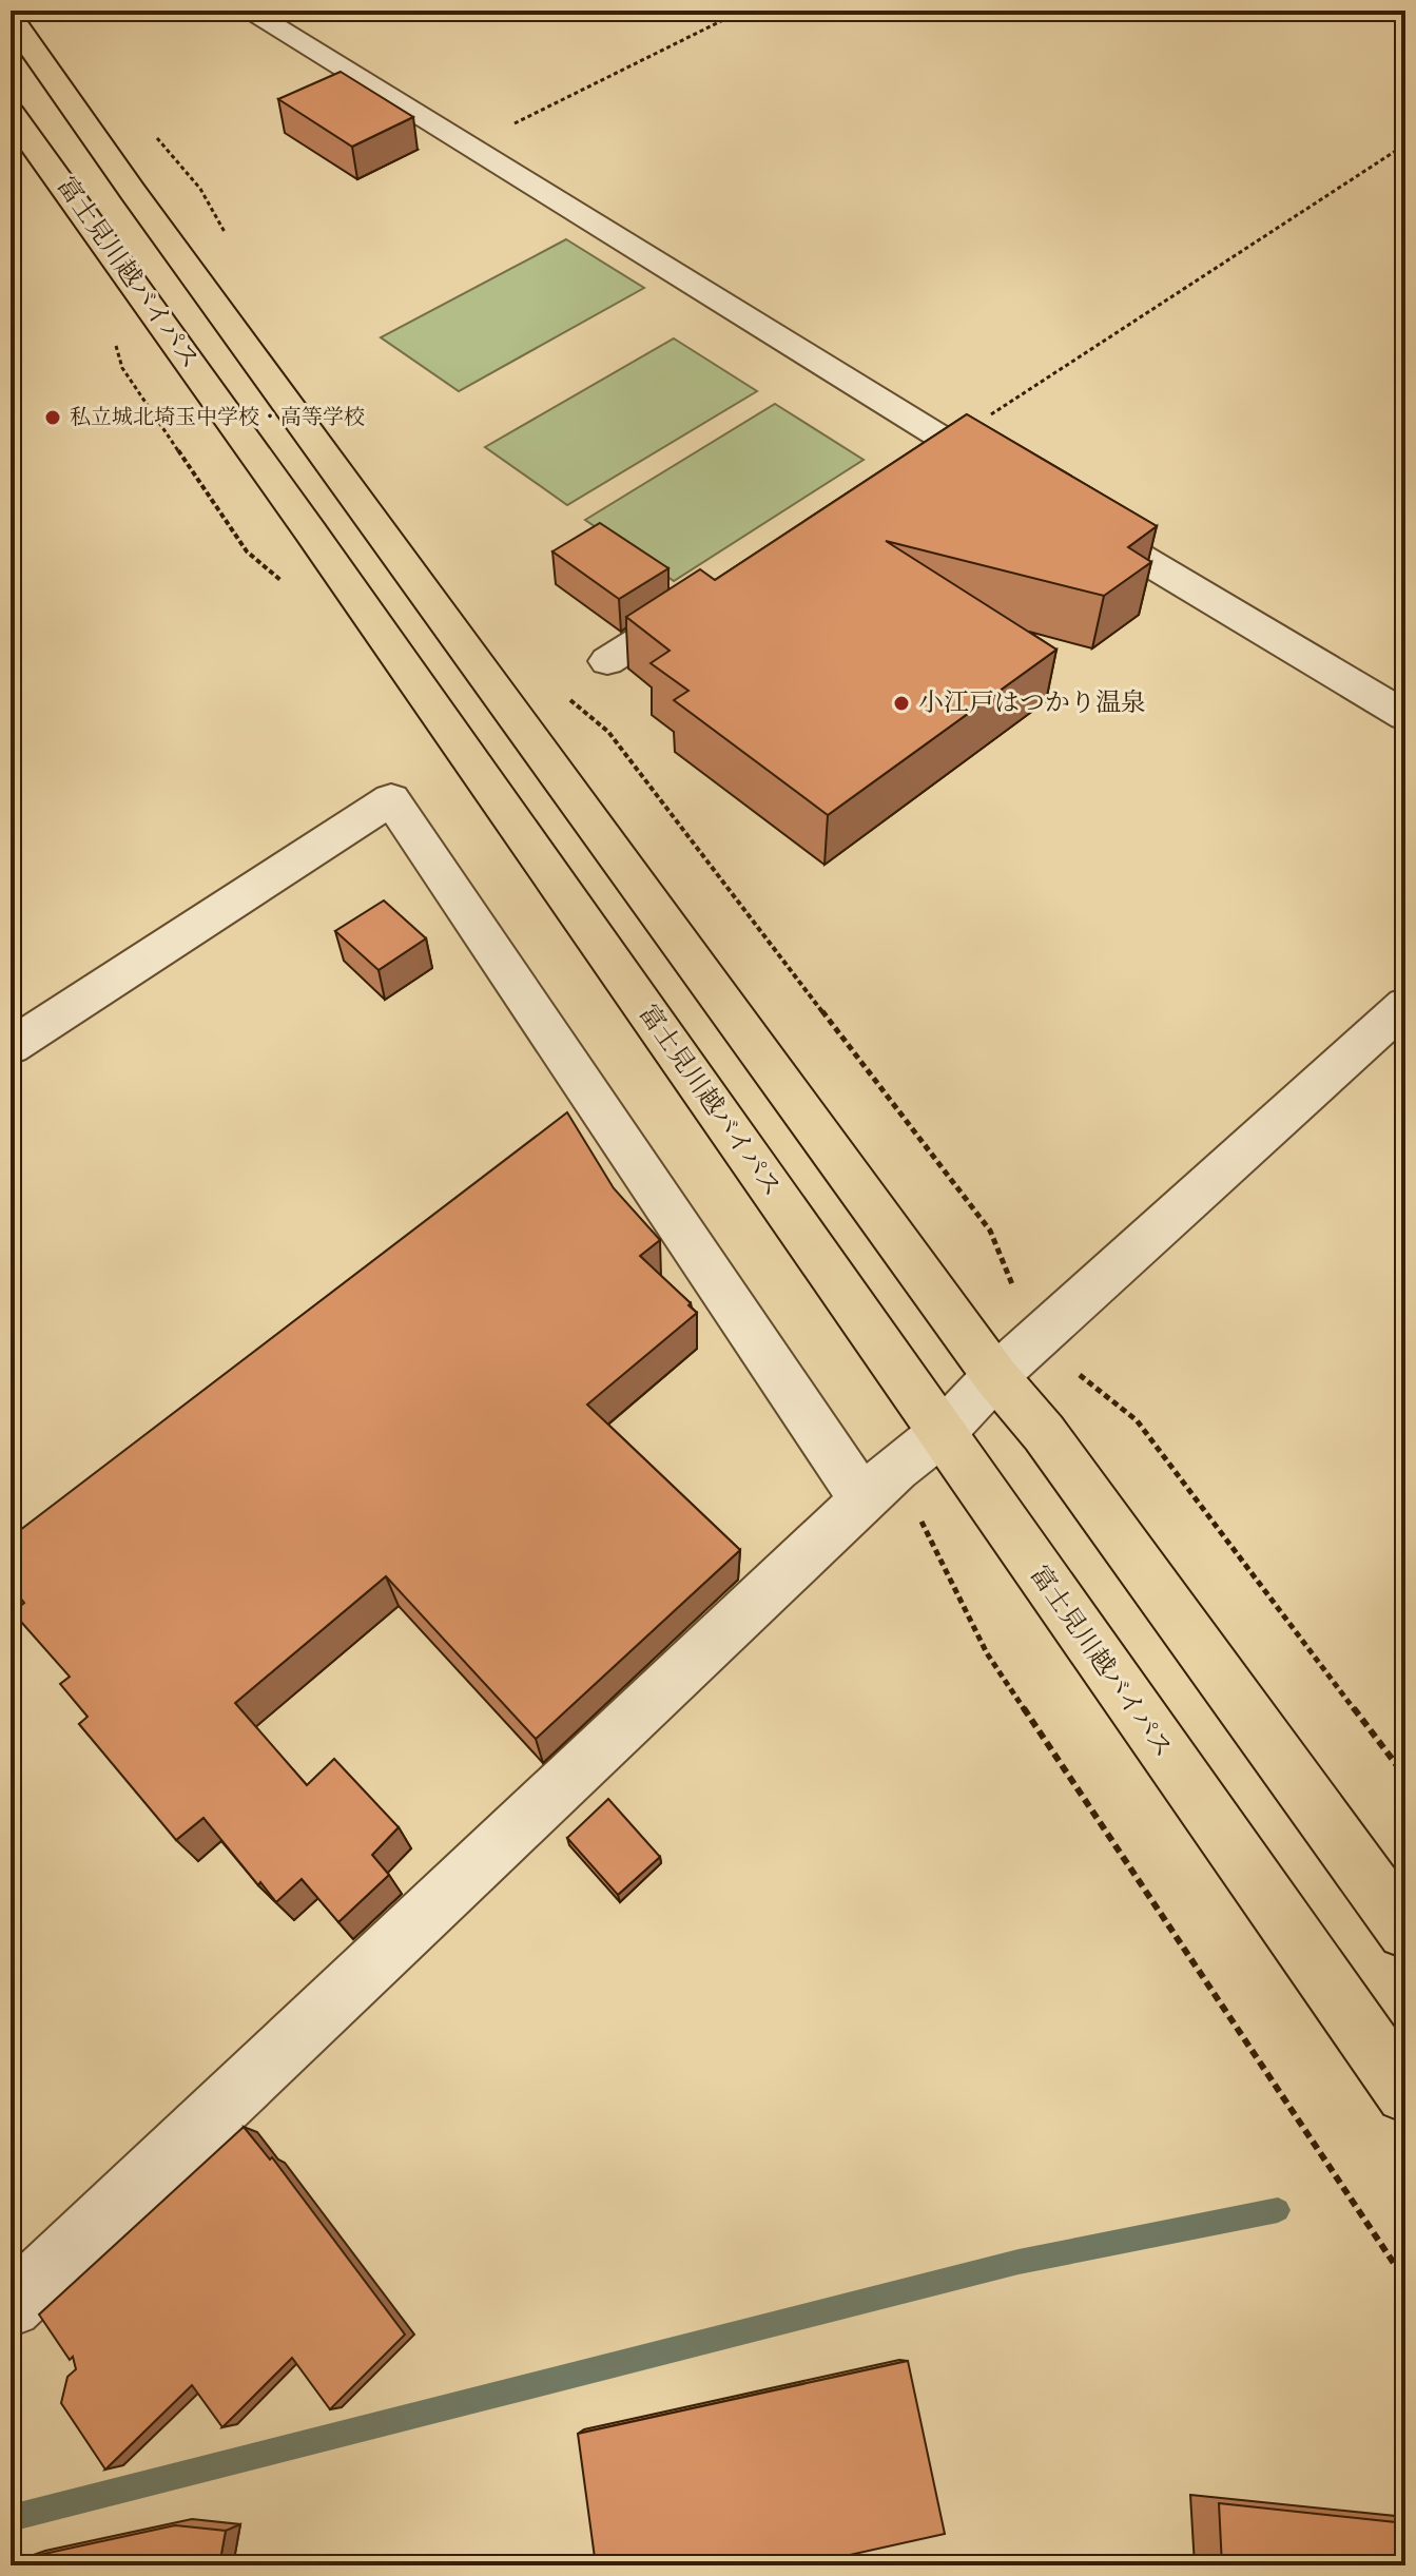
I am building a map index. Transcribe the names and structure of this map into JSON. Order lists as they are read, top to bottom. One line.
{"streets":{"highway":["富士見川越バイパス"]},"places":["私立城北埼玉中学校・高等学校","小江戸はつかり温泉"]}
